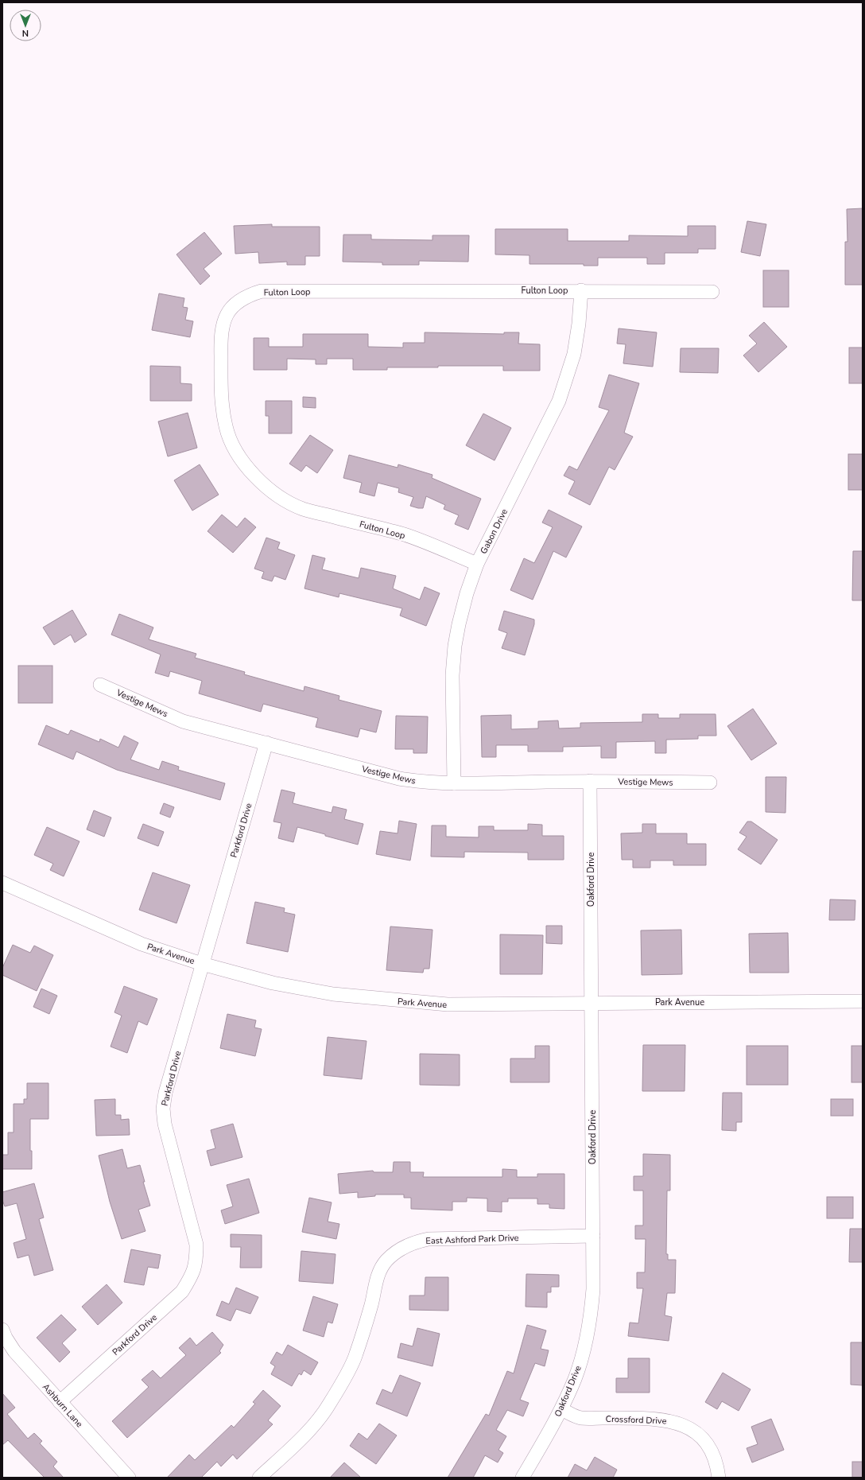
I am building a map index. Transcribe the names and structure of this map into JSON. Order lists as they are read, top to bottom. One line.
{"streets":{"street":["Fulton Loop","Gabon Drive","Vestige Mews","Parkford Drive","Oakford Drive","Park Avenue","East Ashford Park Drive","Ashburn Lane","Crossford Drive"]},"crossings":[["Fulton Loop","Gabon Drive"],["Gabon Drive","Vestige Mews"],["Vestige Mews","Parkford Drive"],["Vestige Mews","Oakford Drive"],["Parkford Drive","Park Avenue"],["Parkford Drive","Ashburn Lane"],["Oakford Drive","Park Avenue"],["Oakford Drive","East Ashford Park Drive"],["Oakford Drive","Crossford Drive"]],"north":"bottom"}
